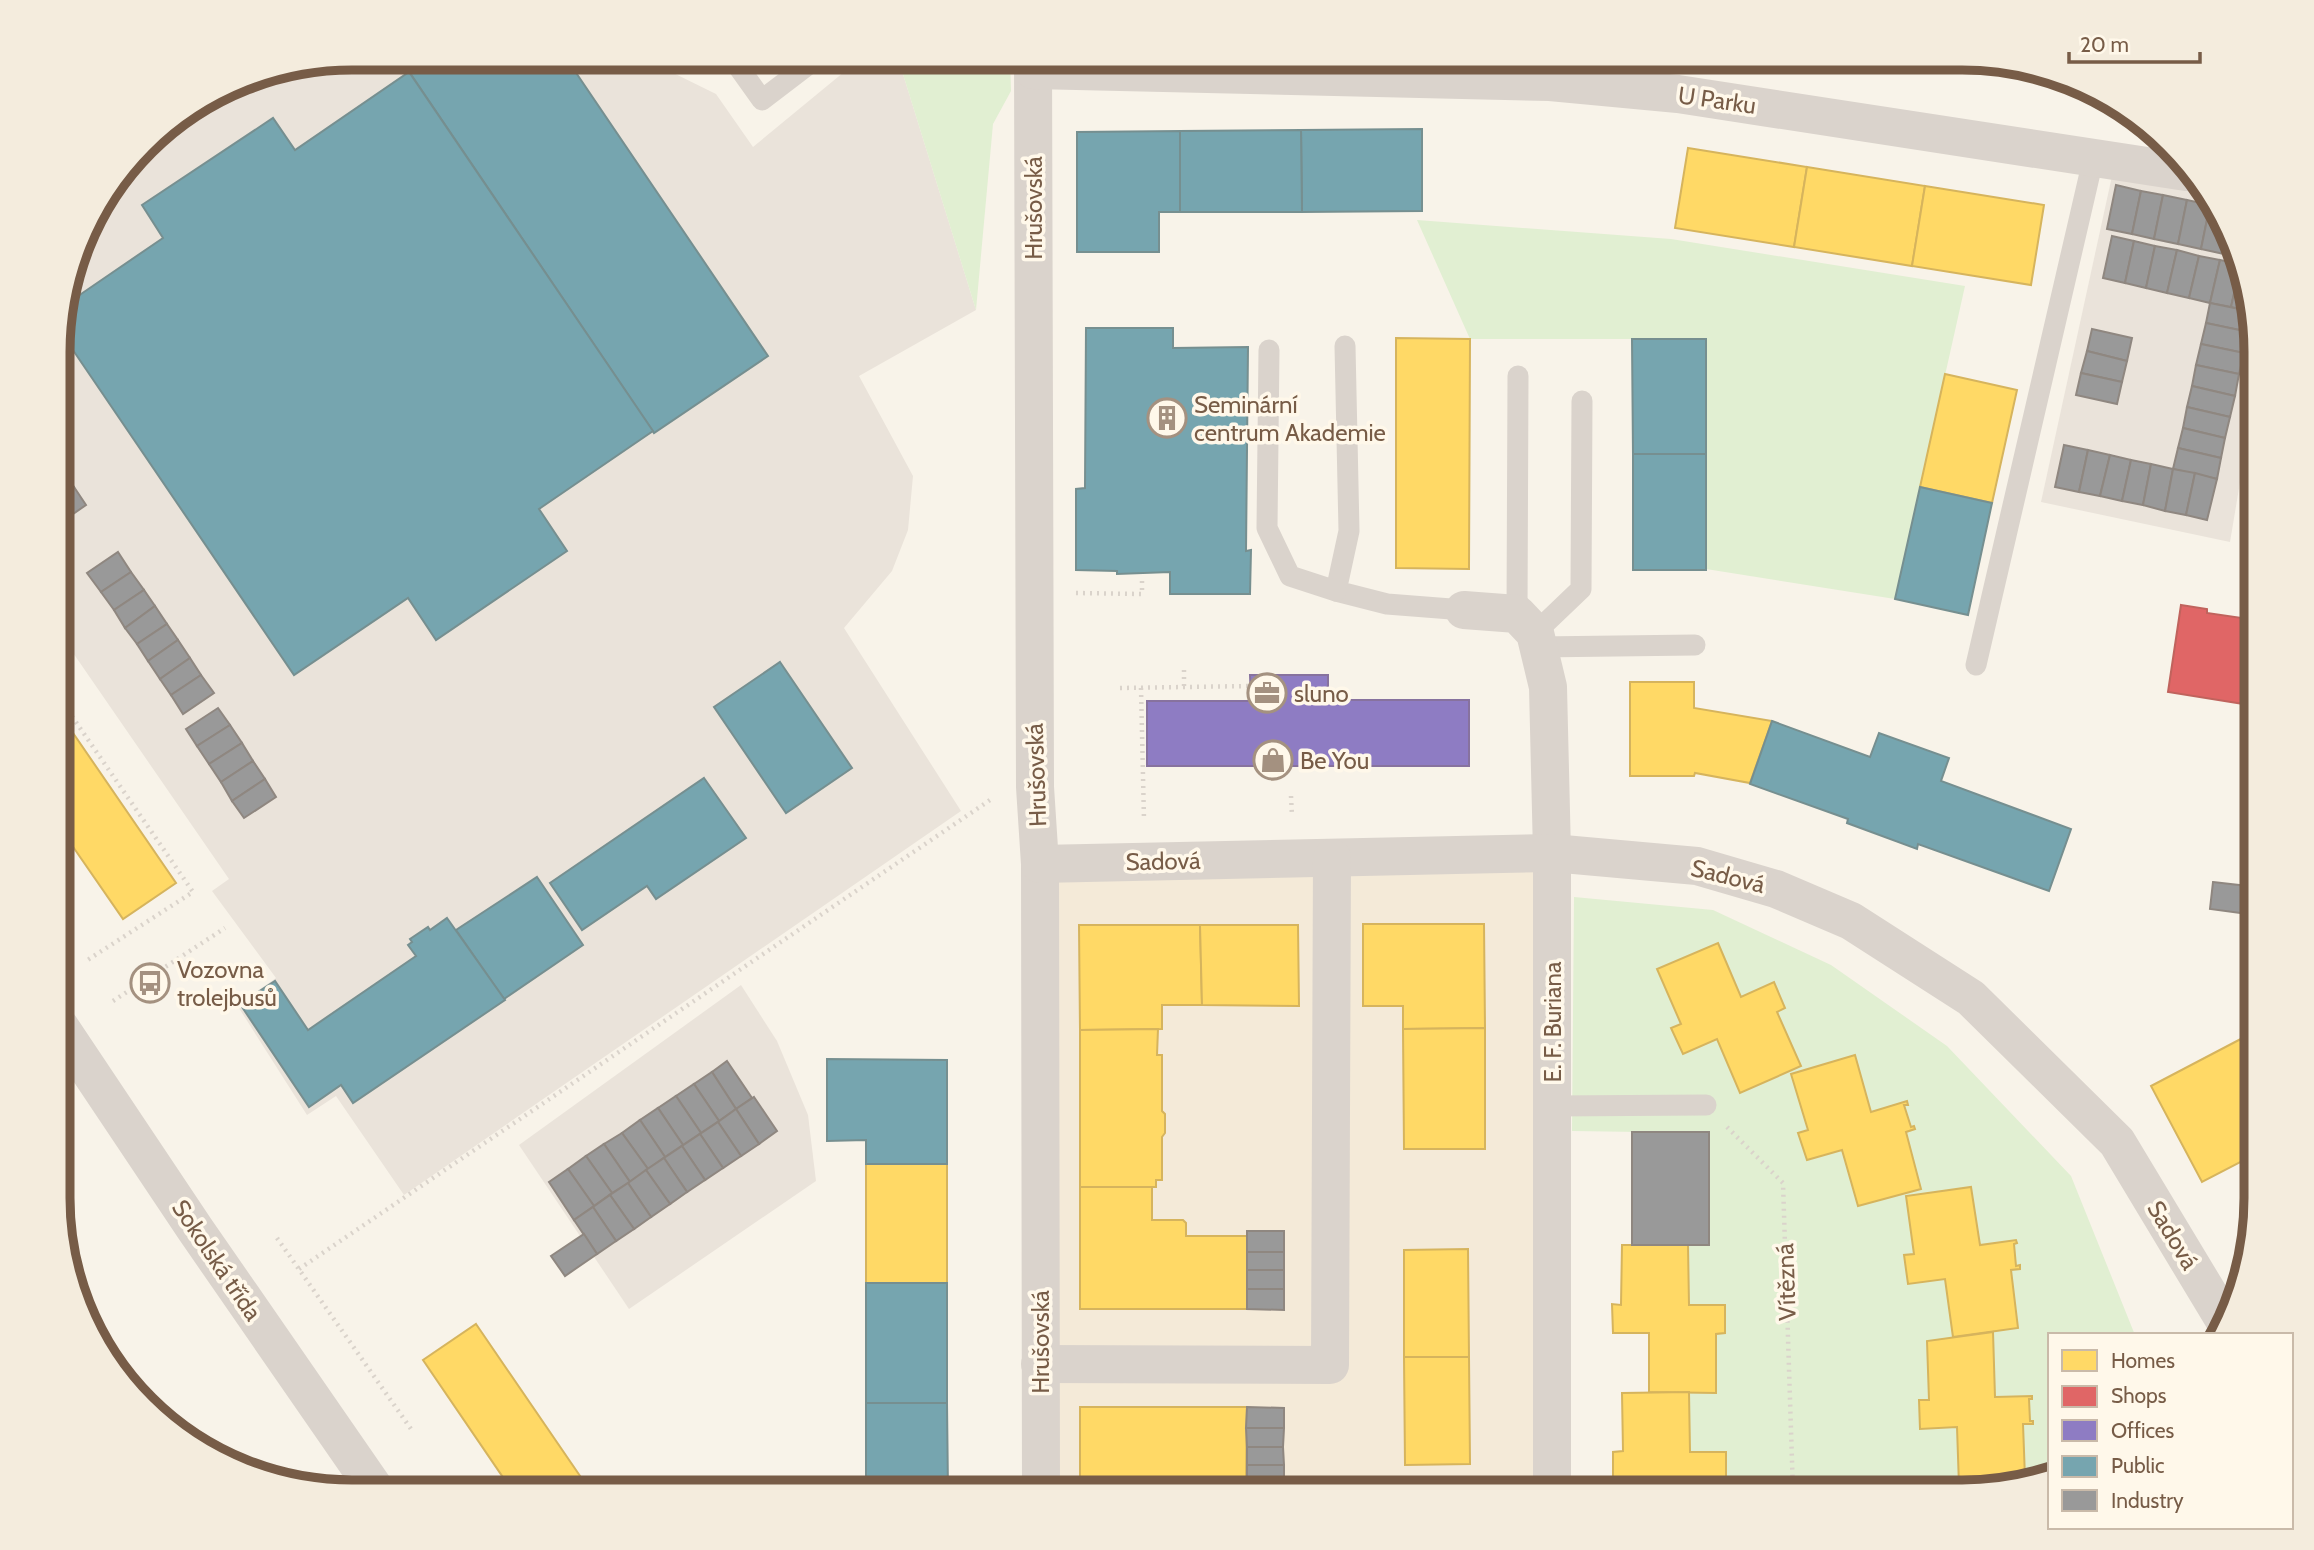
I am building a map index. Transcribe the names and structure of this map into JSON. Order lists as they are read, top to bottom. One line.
{"streets":{"street":["U Parku","Hrušovská","Sadová","E. F. Buriana","Sokolská třída"],"path":["Vítězná"]},"crossings":[["Hrušovská","Sadová"],["Sadová","E. F. Buriana"]],"places":{"building":["Seminární centrum Akademie"],"office":["sluno"],"shop":["Be You"],"bus stop":["Vozovna trolejbusů"]},"legend":["Homes","Shops","Offices","Public","Industry"],"scale_bar":"20 m"}
